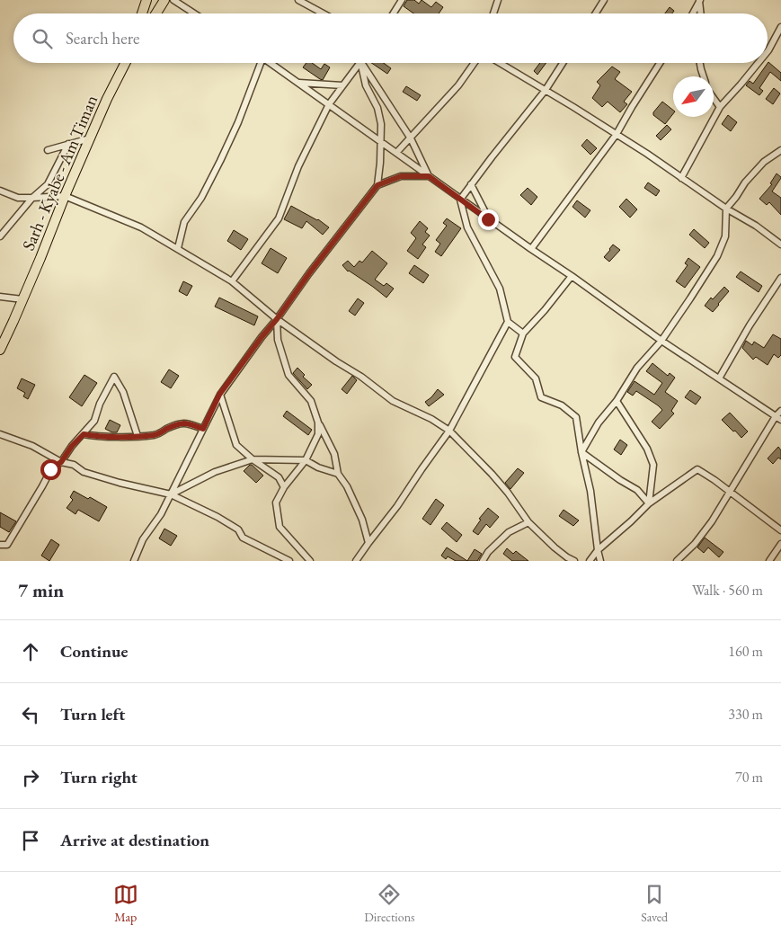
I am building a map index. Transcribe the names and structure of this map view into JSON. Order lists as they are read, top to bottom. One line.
{"streets":{"highway":["Sarh - Kyabe - Am Timan"]},"north":"bottom left","page":{"search":"Search here","heading":["7 min","Walk · 560 m"],"list":[["Continue","160 m"],["Turn left","330 m"],["Turn right","70 m"],"Arrive at destination"],"nav":["Map","Directions","Saved"]}}
